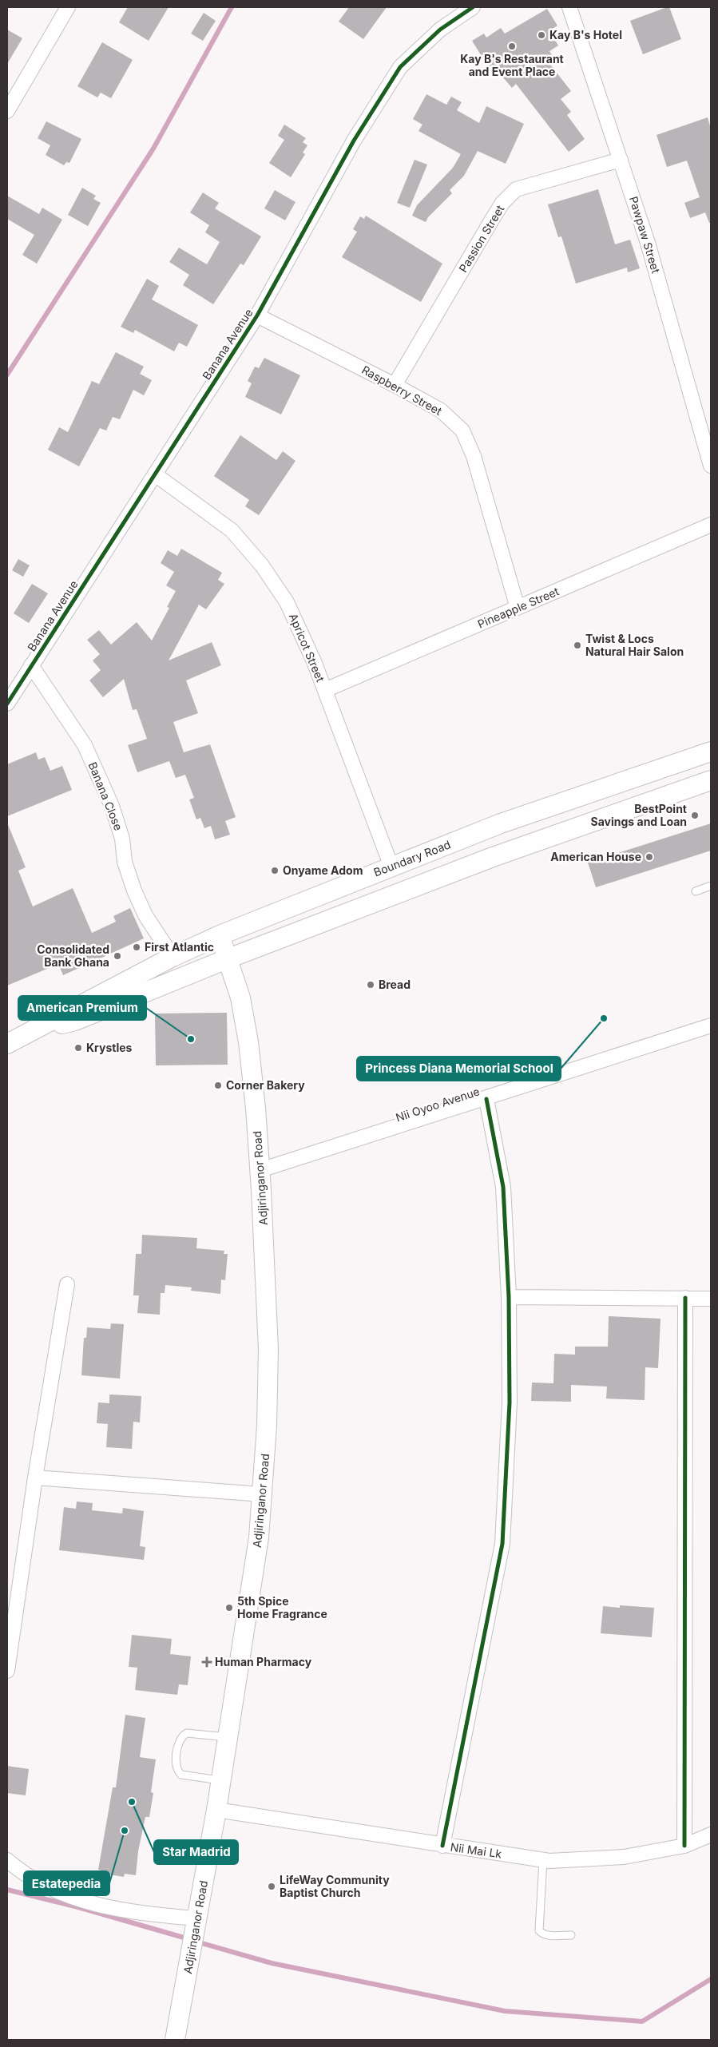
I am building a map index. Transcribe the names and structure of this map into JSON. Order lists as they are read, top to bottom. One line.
{"streets":{"main road":["Boundary Road","Adjiringanor Road"],"street":["Pawpaw Street","Passion Street","Banana Avenue","Raspberry Street","Pineapple Street","Apricot Street","Banana Close","Nii Oyoo Avenue","Nii Mai Lk"]},"crossings":[["Pawpaw Street","Passion Street"],["Passion Street","Raspberry Street"],["Banana Avenue","Raspberry Street"],["Banana Avenue","Apricot Street"],["Banana Avenue","Banana Close"],["Raspberry Street","Pineapple Street"],["Pineapple Street","Apricot Street"],["Apricot Street","Boundary Road"],["Banana Close","Boundary Road"],["Boundary Road","Adjiringanor Road"],["Nii Oyoo Avenue","Adjiringanor Road"],["Adjiringanor Road","Nii Mai Lk"]],"places":{"other":["Kay B's Hotel","Kay B's Restaurant and Event Place","Twist & Locs Natural Hair Salon","BestPoint Savings and Loan","American House","Onyame Adom","First Atlantic","Consolidated Bank Ghana","Bread","Princess Diana Memorial School","American Premium","Krystles","Corner Bakery","5th Spice Home Fragrance","Star Madrid","Estatepedia","LifeWay Community Baptist Church"],"health":["Human Pharmacy"]}}
